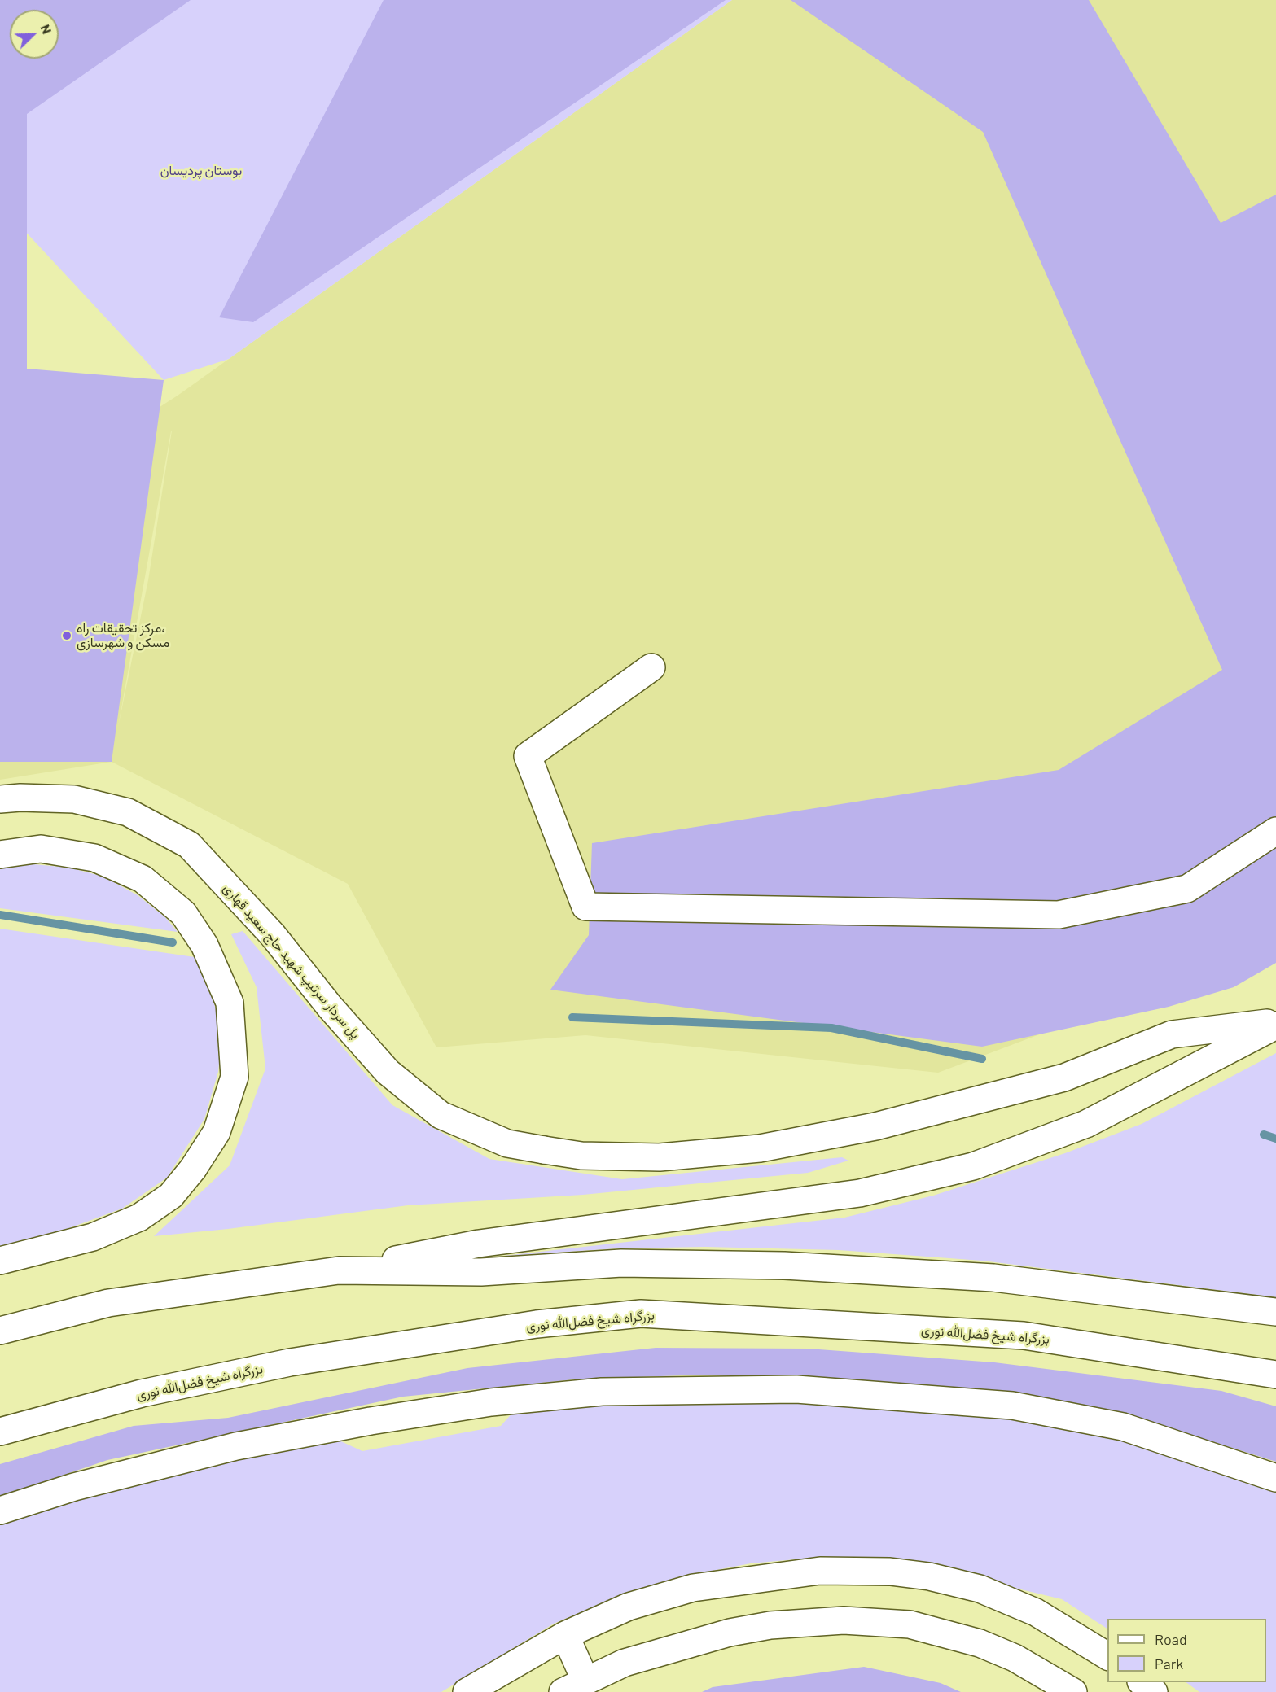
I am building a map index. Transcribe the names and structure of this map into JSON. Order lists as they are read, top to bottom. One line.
{"streets":{"main road":["پل سردار سرتیپ شهید حاج سعید قهاری","بزرگراه شیخ فضل‌الله نوری"]},"parks":["بوستان پردیسان"],"places":["مرکز تحقیقات راه، مسکن و شهرسازی"],"legend":["Road","Park"],"north":"top right"}
